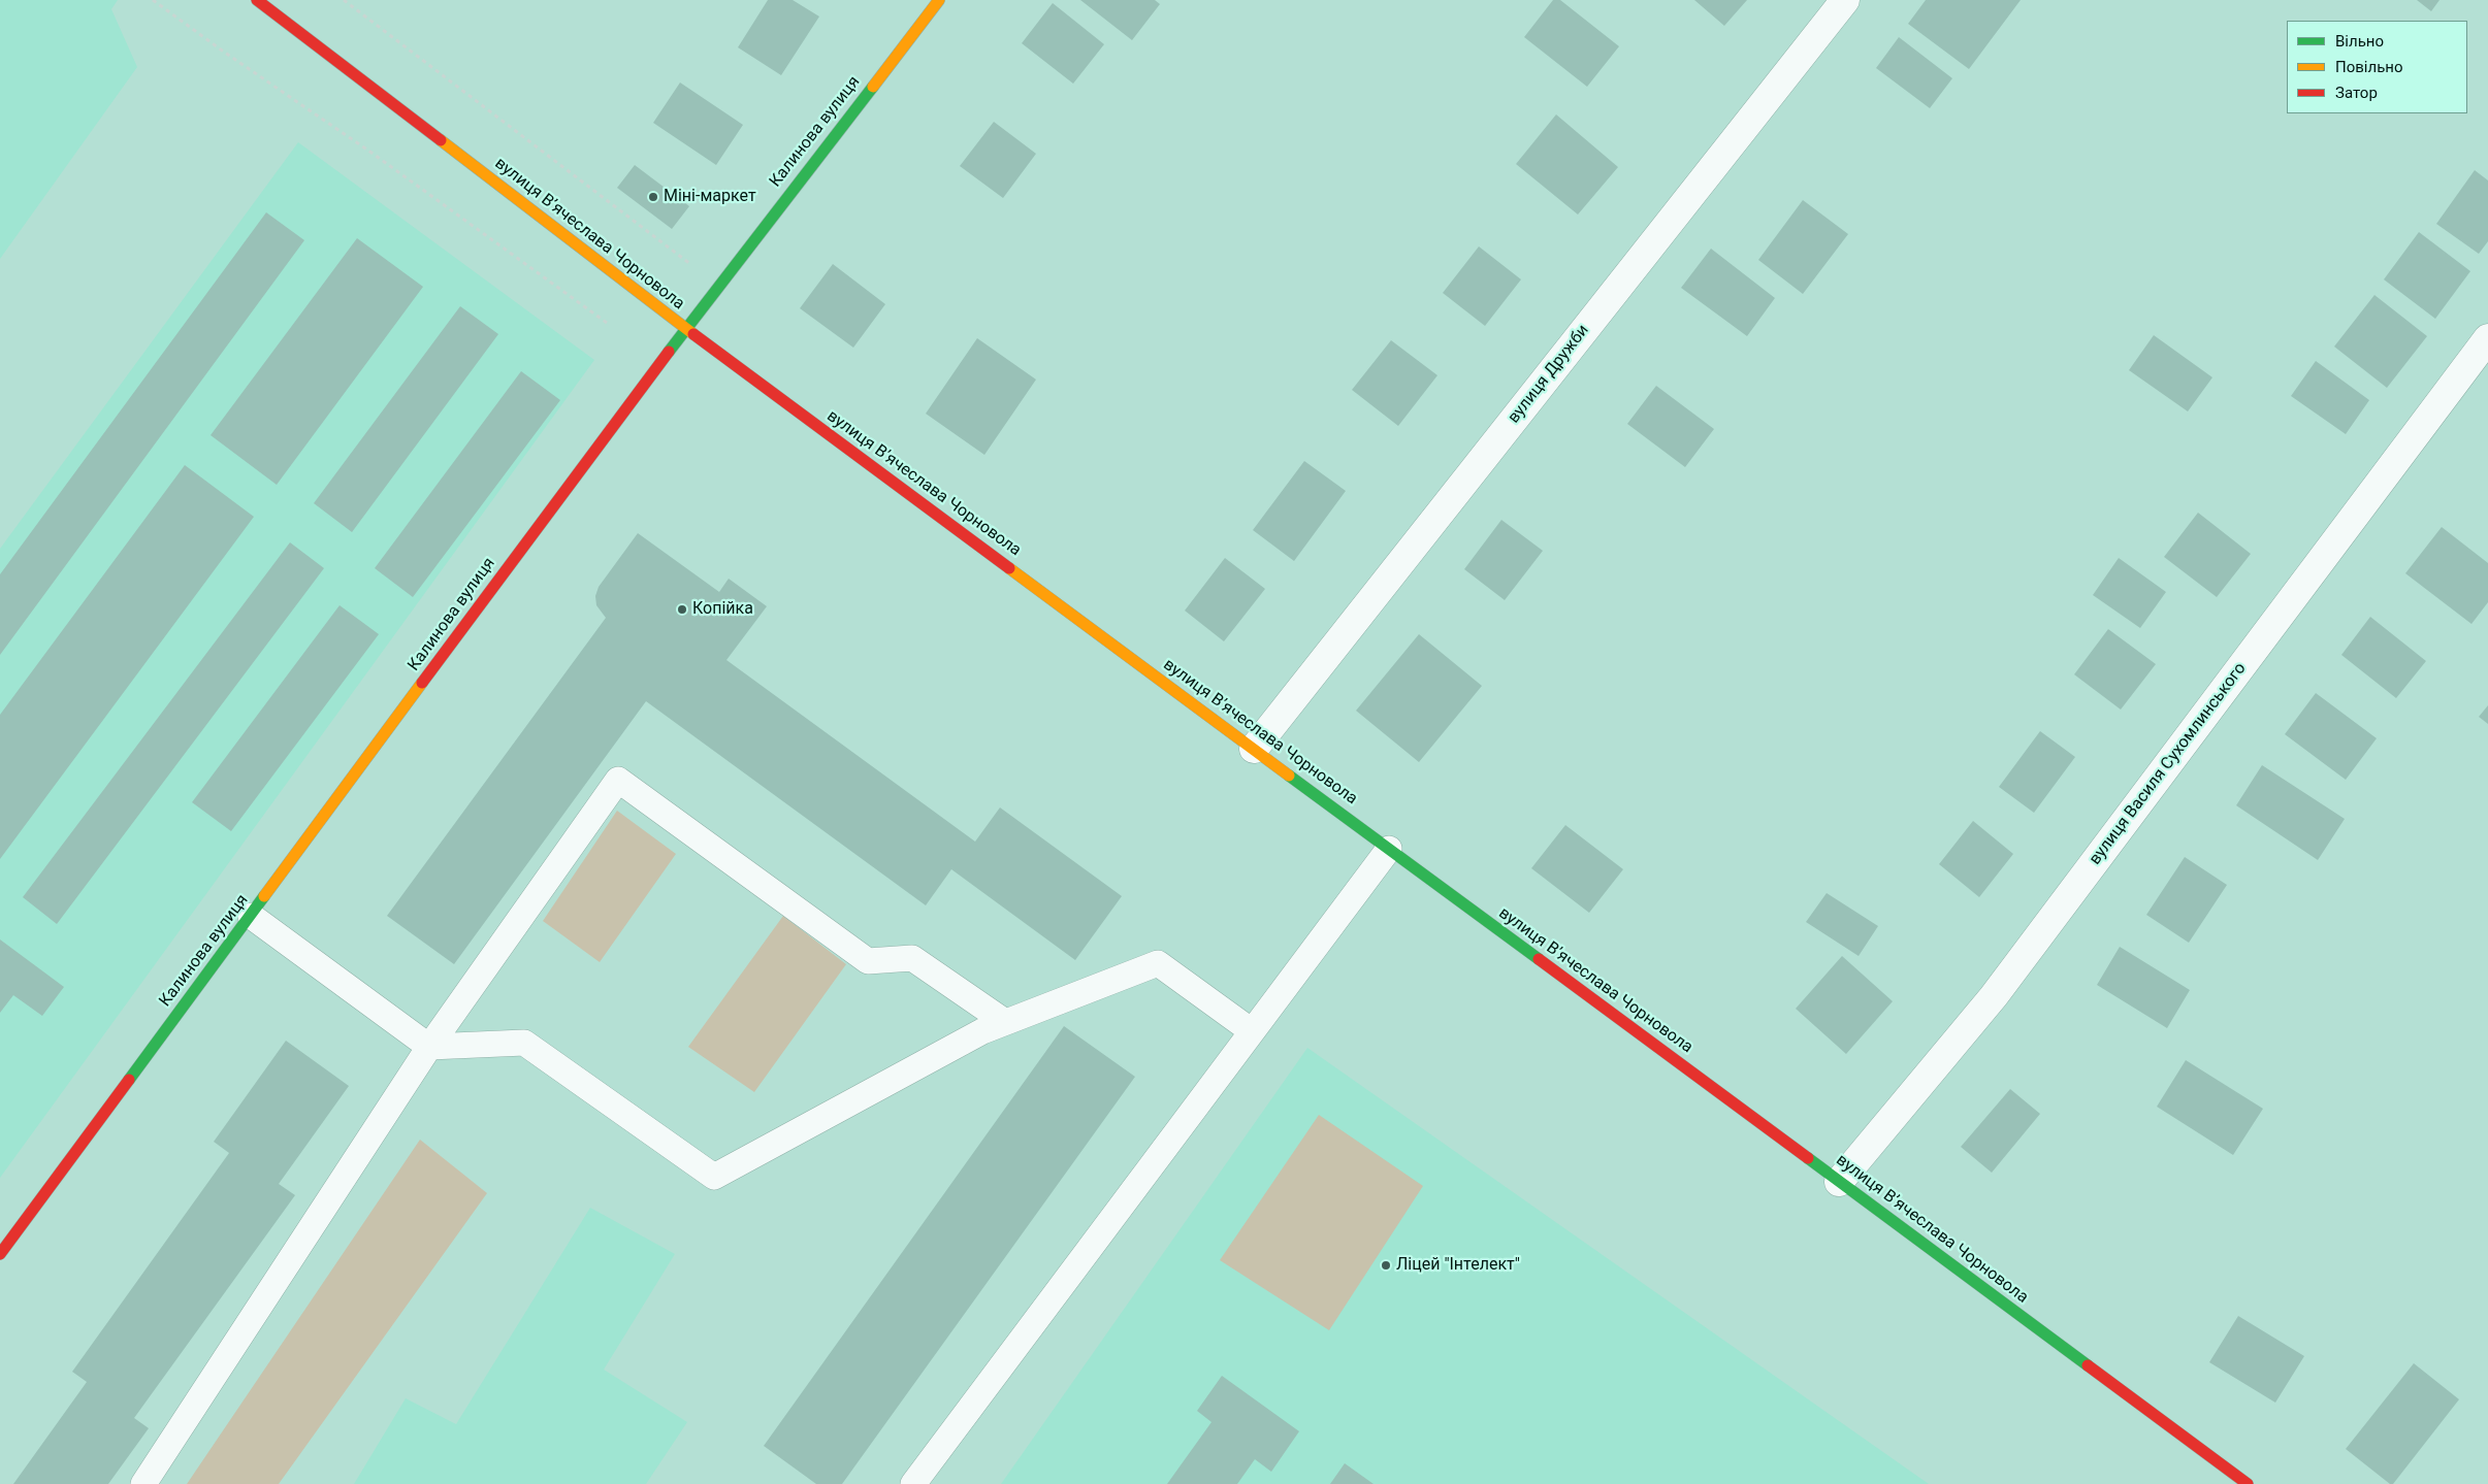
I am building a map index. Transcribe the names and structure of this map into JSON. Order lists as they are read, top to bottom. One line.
{"streets":{"street":["Калинова вулиця","вулиця Вʼячеслава Чорновола","вулиця Дружби","вулиця Василя Сухомлинського"]},"crossings":[["Калинова вулиця","вулиця Вʼячеслава Чорновола"],["вулиця Вʼячеслава Чорновола","вулиця Дружби"],["вулиця Вʼячеслава Чорновола","вулиця Василя Сухомлинського"]],"places":["Міні-маркет","Копійка","Ліцей \"Інтелект\""],"legend":["Вільно","Повільно","Затор"]}
